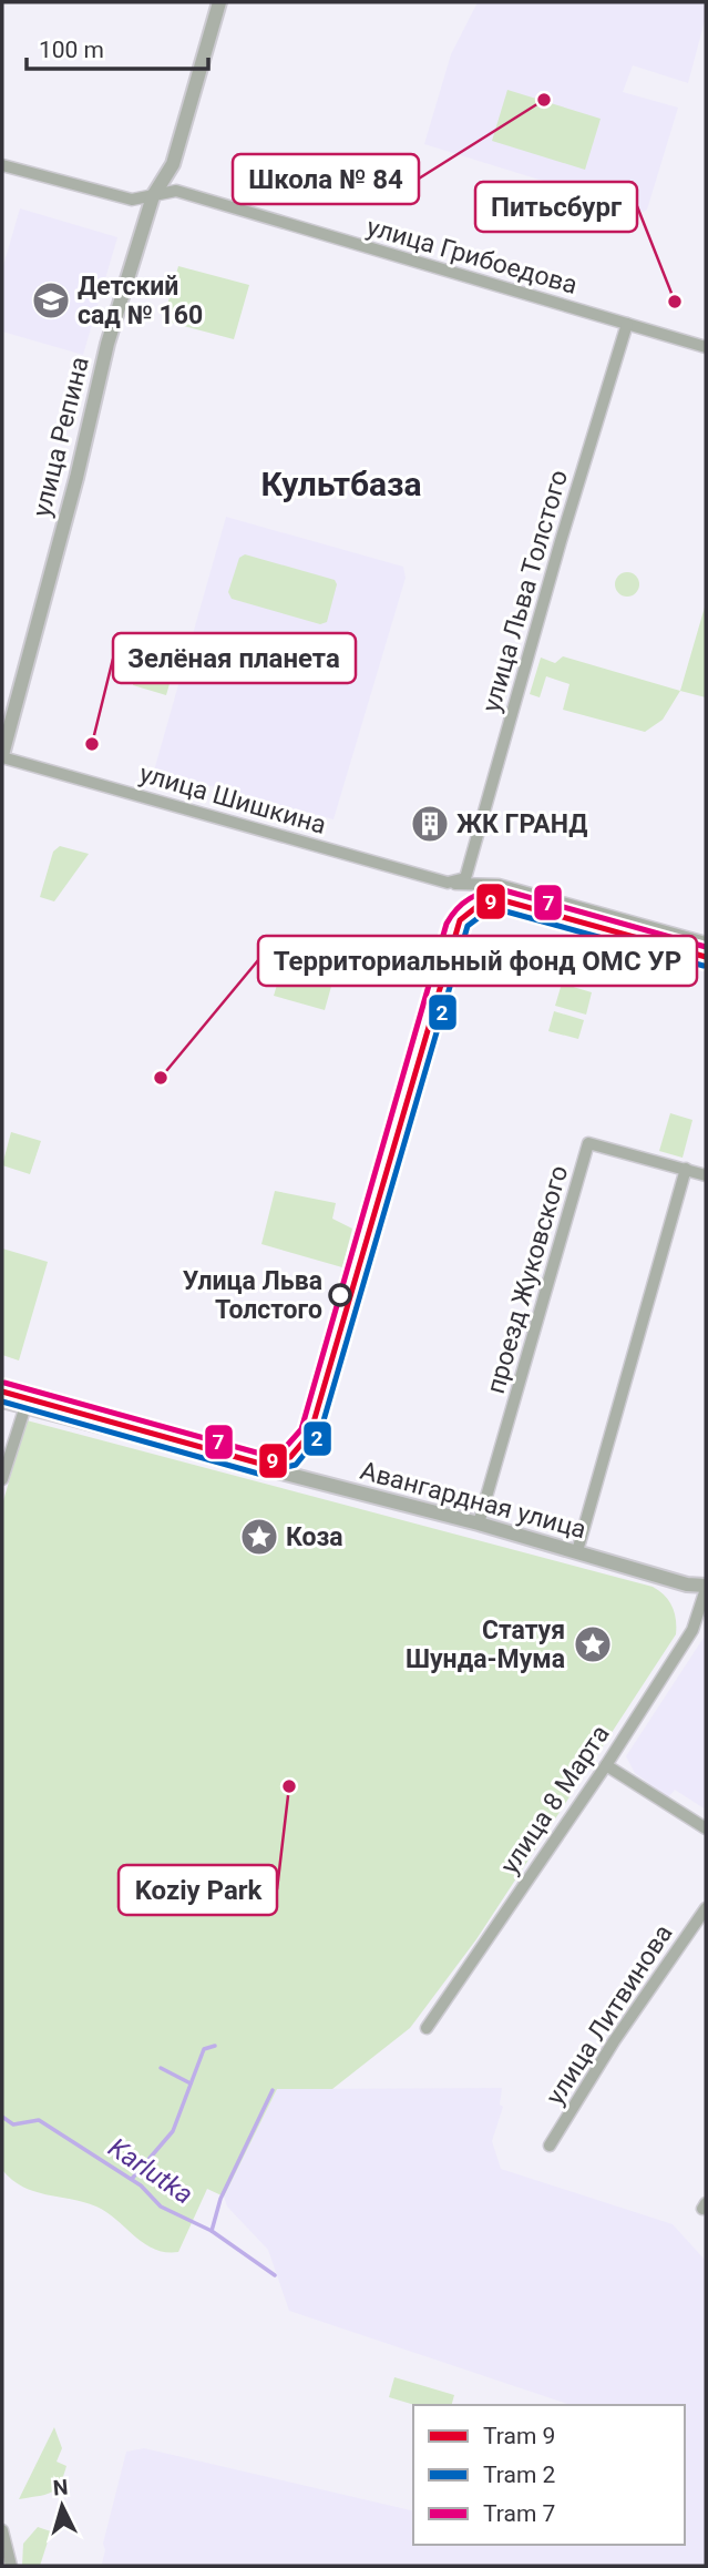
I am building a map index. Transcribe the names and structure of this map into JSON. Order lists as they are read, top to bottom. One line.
{"streets":{"street":["улица Грибоедова","улица Репина","улица Льва Толстого","улица Шишкина","проезд Жуковского","Авангардная улица","улица 8 Марта","улица Литвинова"]},"crossings":[["улица Грибоедова","улица Репина"],["улица Грибоедова","улица Льва Толстого"],["улица Репина","улица Шишкина"],["улица Льва Толстого","улица Шишкина"],["проезд Жуковского","Авангардная улица"],["Авангардная улица","улица 8 Марта"]],"districts":["Культбаза"],"water":["Karlutka"],"places":{"other":["Школа № 84","Питьсбург","Зелёная планета","Территориальный фонд ОМС УР","Улица Льва Толстого","Koziy Park"],"school or university":["Детский сад № 160"],"building":["ЖК ГРАНД"],"place":["Коза","Статуя Шунда-Мума"]},"lines":["tram line 7","tram line 9","tram line 2"],"legend":["Tram 9","Tram 2","Tram 7"],"scale_bar":"100 m","north":"top"}
